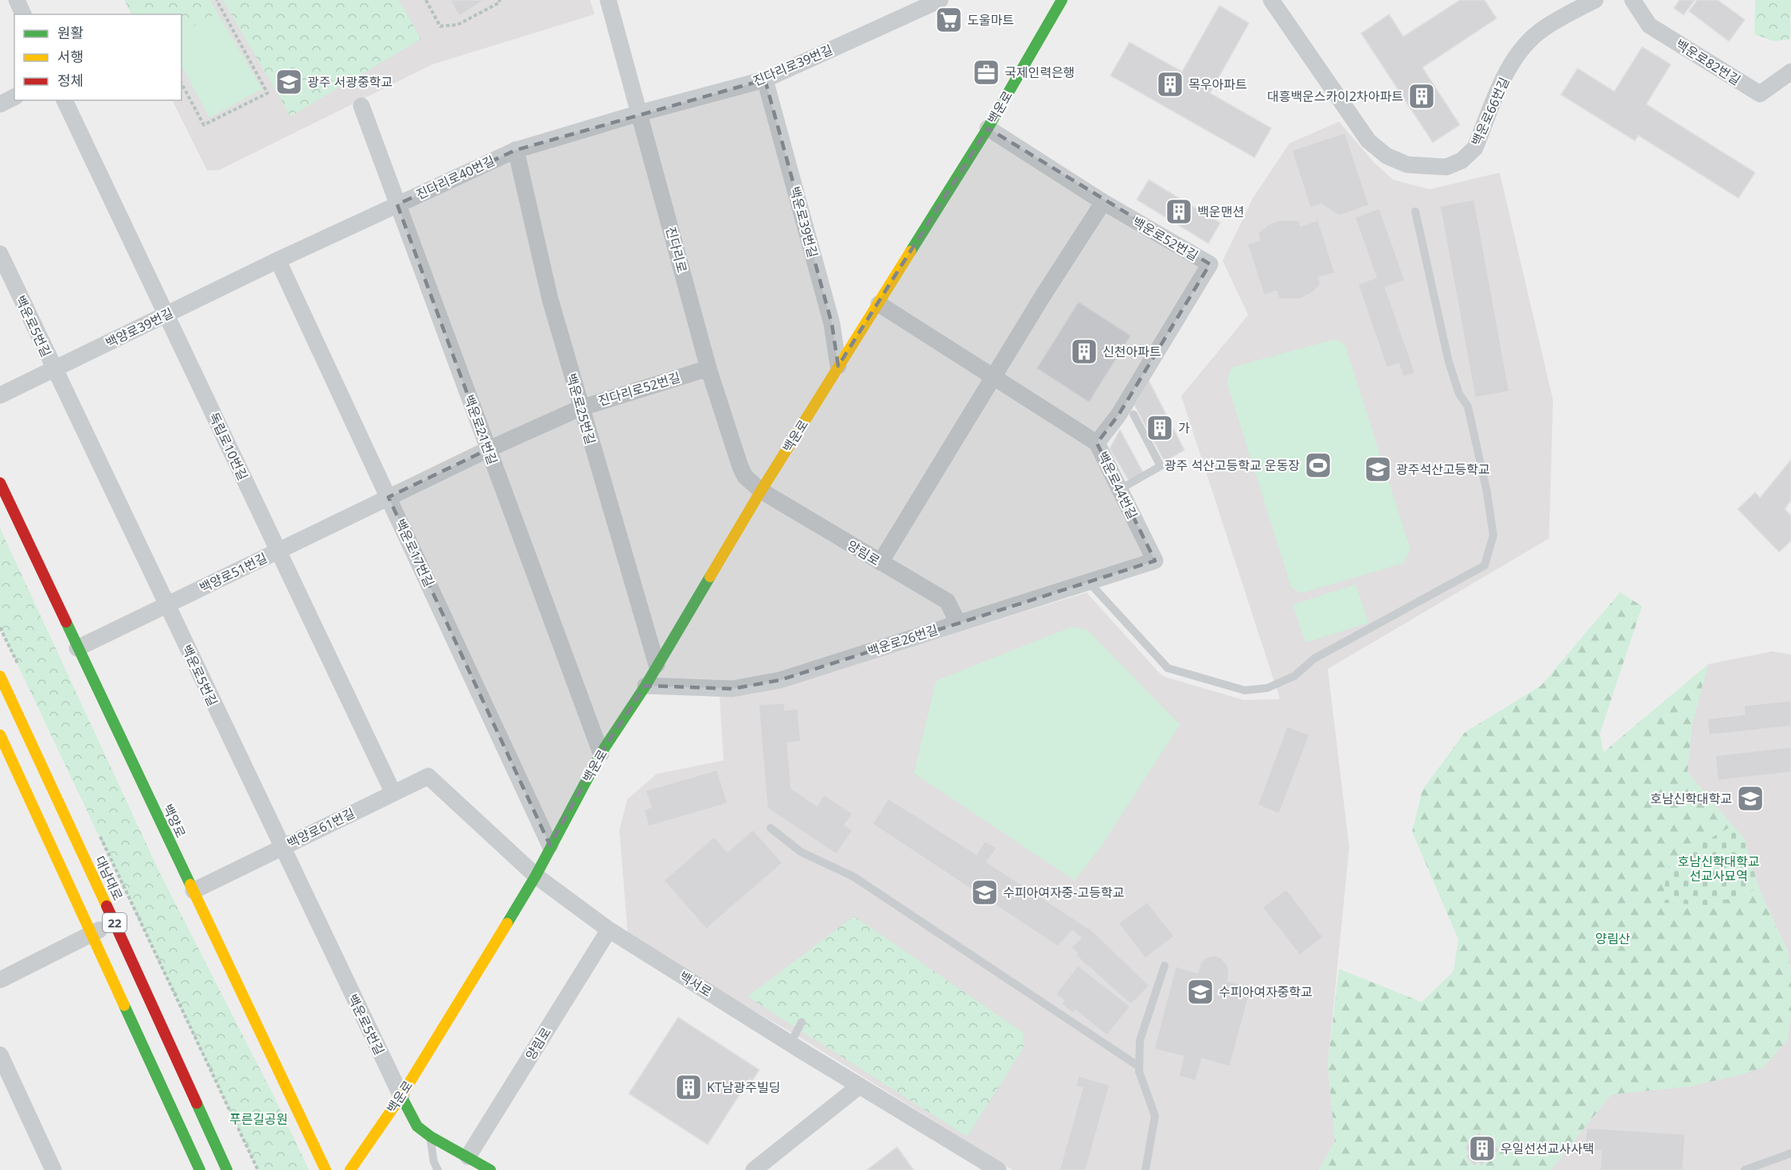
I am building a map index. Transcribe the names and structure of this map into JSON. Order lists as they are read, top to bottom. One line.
{"streets":{"street":["백운로82번길","진다리로39번길","백운로","백운로66번길","진다리로40번길","백운로39번길","백운로52번길","진다리로","백운로5번길","백양로39번길","진다리로52번길","백운로25번길","백운로21번길","독립로10번길","백운로44번길","백운로17번길","양림로","백양로51번길","백운로26번길","백양로","백양로61번길","대남대로","22","백서로"]},"crossings":[["진다리로39번길","진다리로40번길"],["진다리로39번길","백운로39번길"],["진다리로39번길","진다리로"],["백운로","백운로39번길"],["백운로","백운로52번길"],["백운로","진다리로"],["백운로","백운로5번길"],["백운로","백운로25번길"],["백운로","백운로21번길"],["백운로","백운로44번길"],["백운로","백운로17번길"],["백운로","양림로"],["백운로","백운로26번길"],["백운로","백양로61번길"],["백운로","백서로"],["진다리로40번길","진다리로"],["진다리로40번길","백양로39번길"],["진다리로40번길","백운로25번길"],["진다리로40번길","백운로21번길"],["진다리로40번길","백운로17번길"],["백운로52번길","백운로44번길"],["진다리로","진다리로52번길"],["진다리로","양림로"],["백운로5번길","백양로39번길"],["백운로5번길","백양로51번길"],["백운로5번길","백양로61번길"],["백양로39번길","독립로10번길"],["백양로39번길","백운로17번길"],["진다리로52번길","백운로25번길"],["진다리로52번길","백운로21번길"],["진다리로52번길","백운로17번길"],["진다리로52번길","백양로51번길"],["독립로10번길","백양로51번길"],["독립로10번길","백양로61번길"],["백운로44번길","백운로26번길"],["백운로17번길","백양로51번길"],["양림로","백운로26번길"],["양림로","백서로"],["백양로51번길","백양로"],["백양로","백양로61번길"],["백양로61번길","백서로"]],"parks":["호남신학대학교 선교사묘역","양림산","푸른길공원"],"places":{"supermarket":["도울마트"],"office":["국제인력은행"],"school or university":["광주 서광중학교","광주석산고등학교","호남신학대학교","수피아여자중-고등학교","수피아여자중학교"],"building":["목우아파트","대흥백운스카이2차아파트","백운맨션","신천아파트","가","KT남광주빌딩","우일선선교사사택"],"sports":["광주 석산고등학교 운동장"]},"legend":["원활","서행","정체"]}
